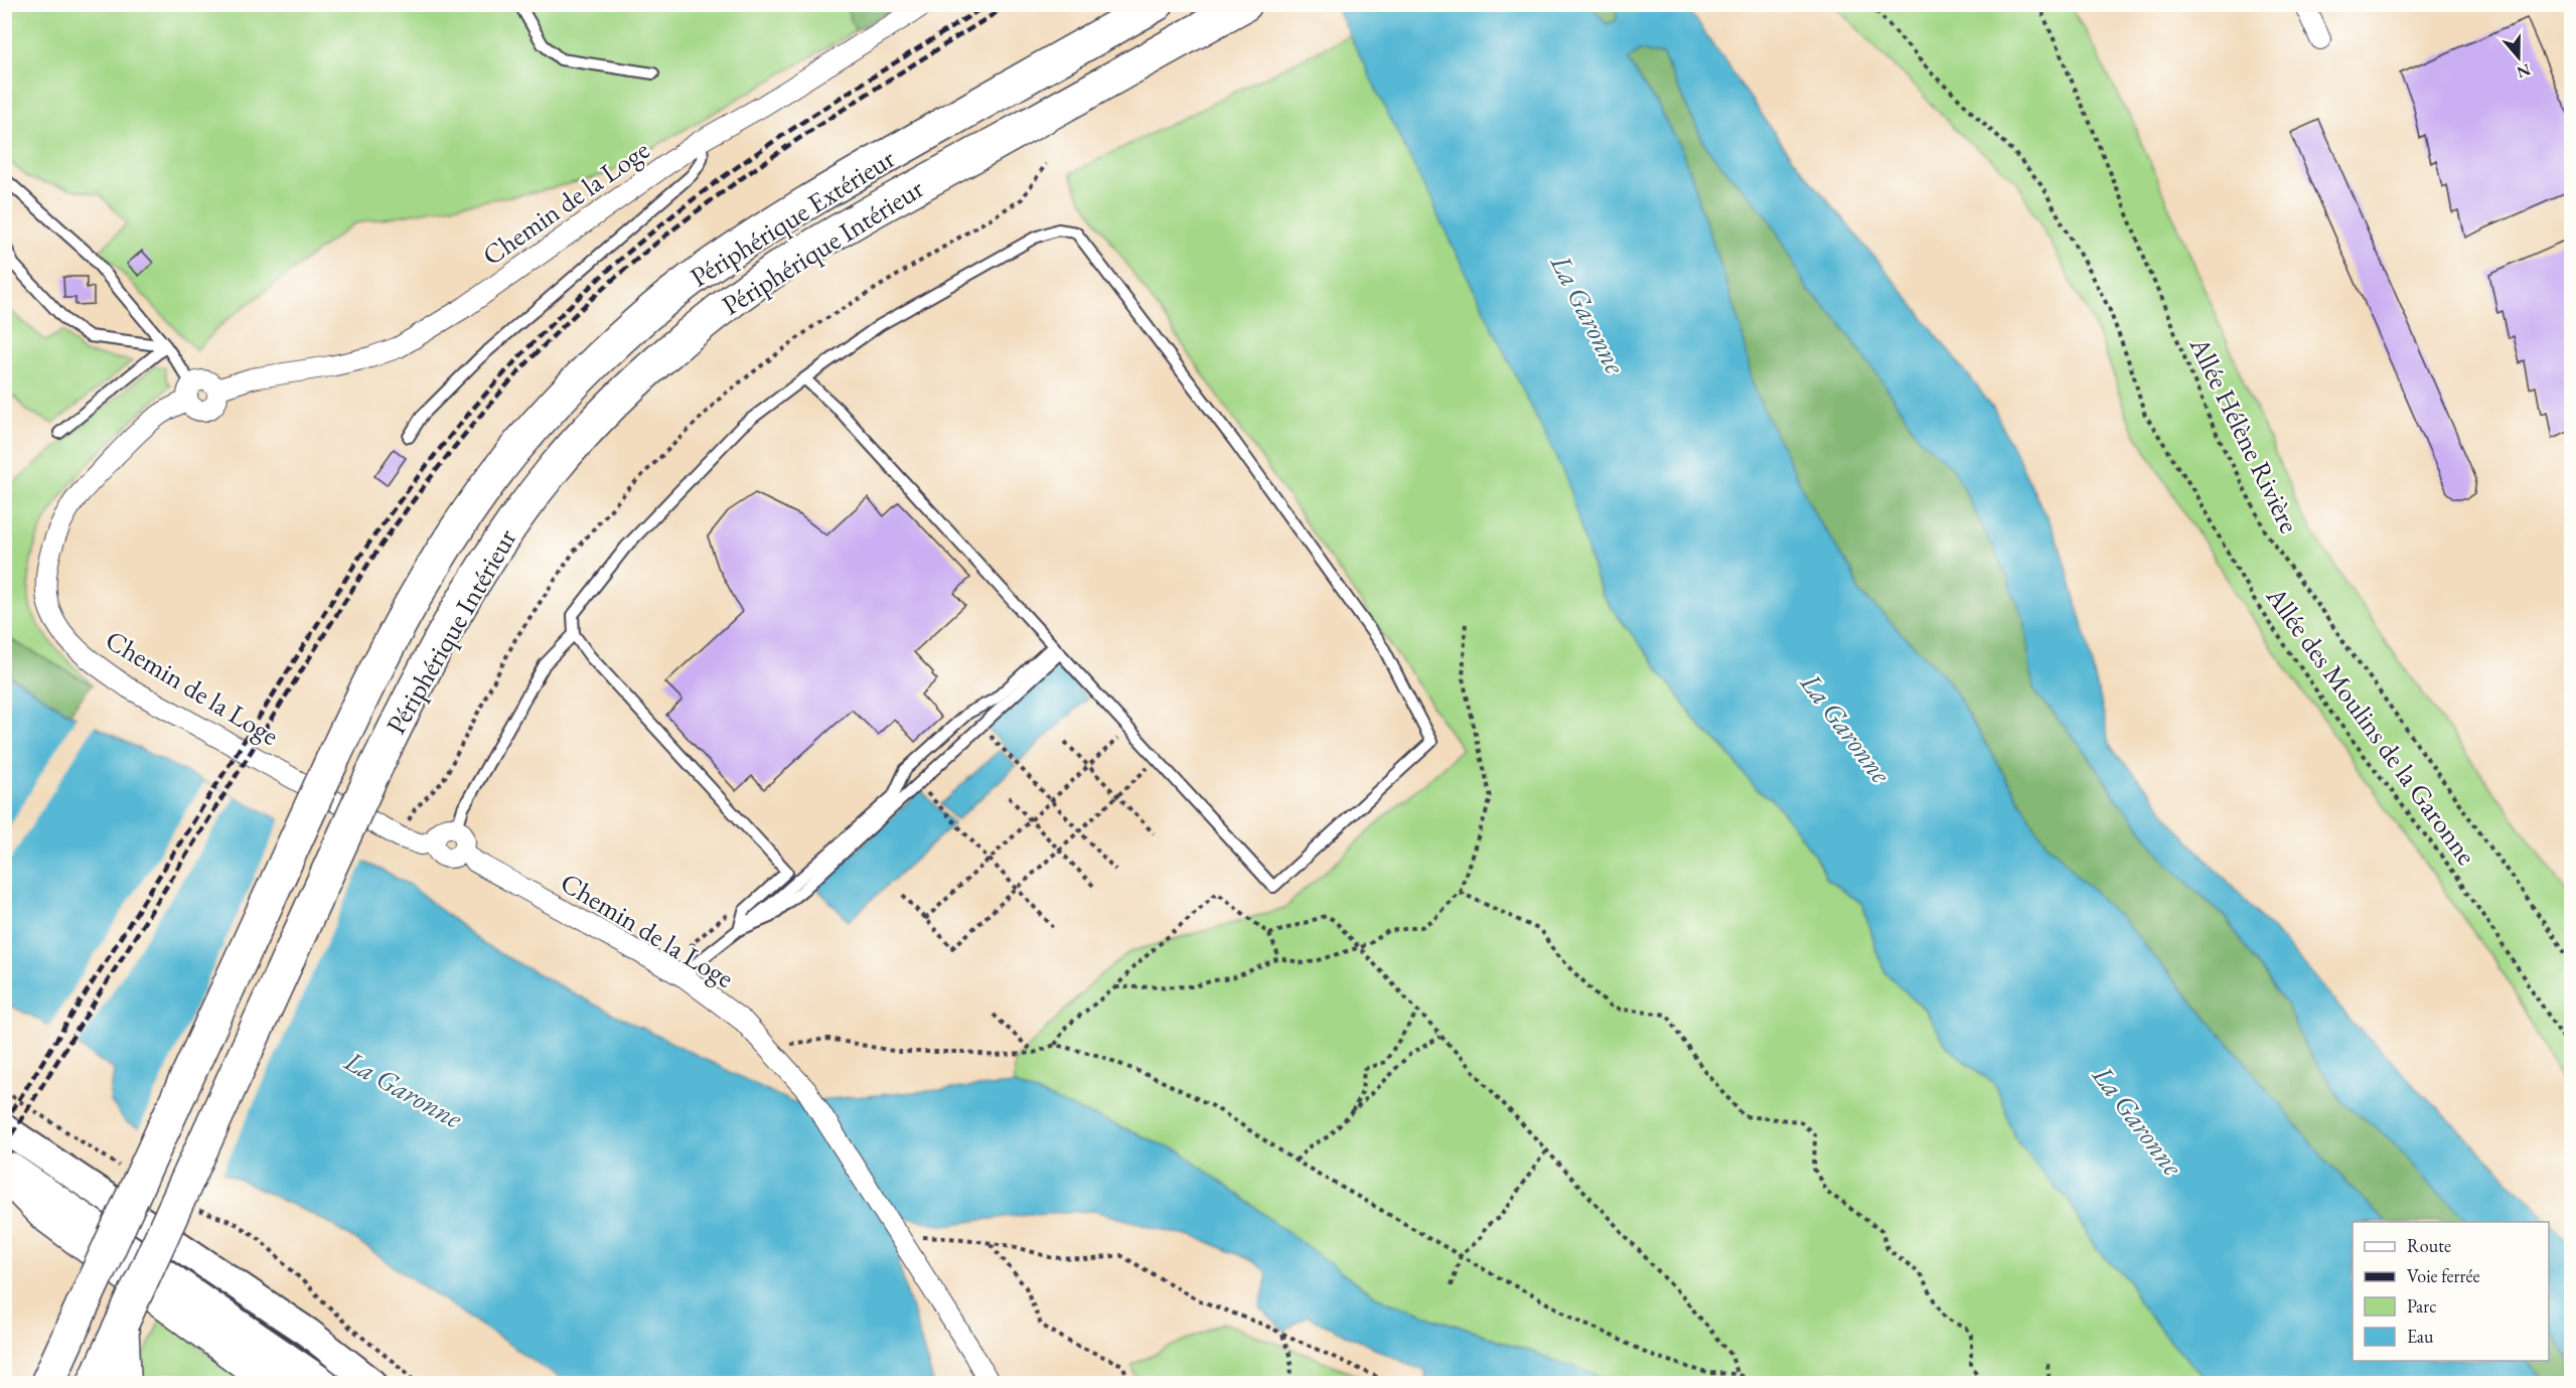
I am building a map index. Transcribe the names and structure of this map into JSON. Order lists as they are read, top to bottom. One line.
{"streets":{"highway":["Périphérique Extérieur","Périphérique Intérieur"],"street":["Chemin de la Loge"],"path":["Allée Hélène Rivière","Allée des Moulins de la Garonne"]},"water":["La Garonne"],"legend":["Route","Voie ferrée","Parc","Eau"],"north":"bottom"}
